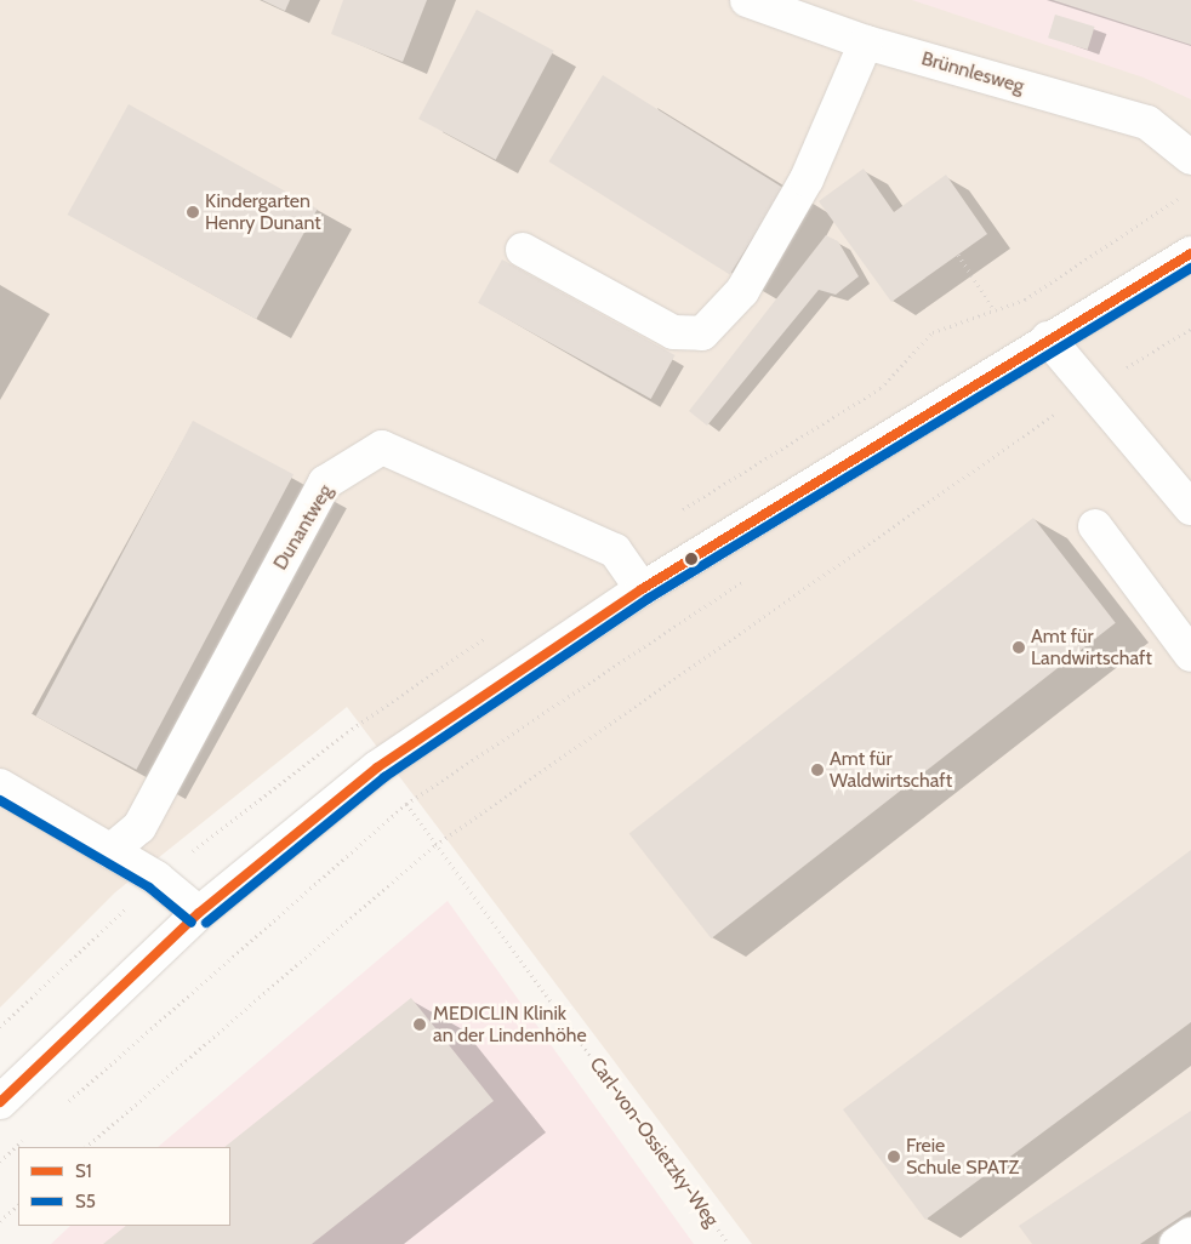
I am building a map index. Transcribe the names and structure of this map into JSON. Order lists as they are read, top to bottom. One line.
{"streets":{"street":["Brünnlesweg","Dunantweg"],"path":["Carl-von-Ossietzky-Weg"]},"places":["Kindergarten Henry Dunant","Amt für Landwirtschaft","Amt für Waldwirtschaft","MEDICLIN Klinik an der Lindenhöhe","Freie Schule SPATZ"],"lines":["transit line S1","transit line S5"],"legend":["S1","S5"]}
